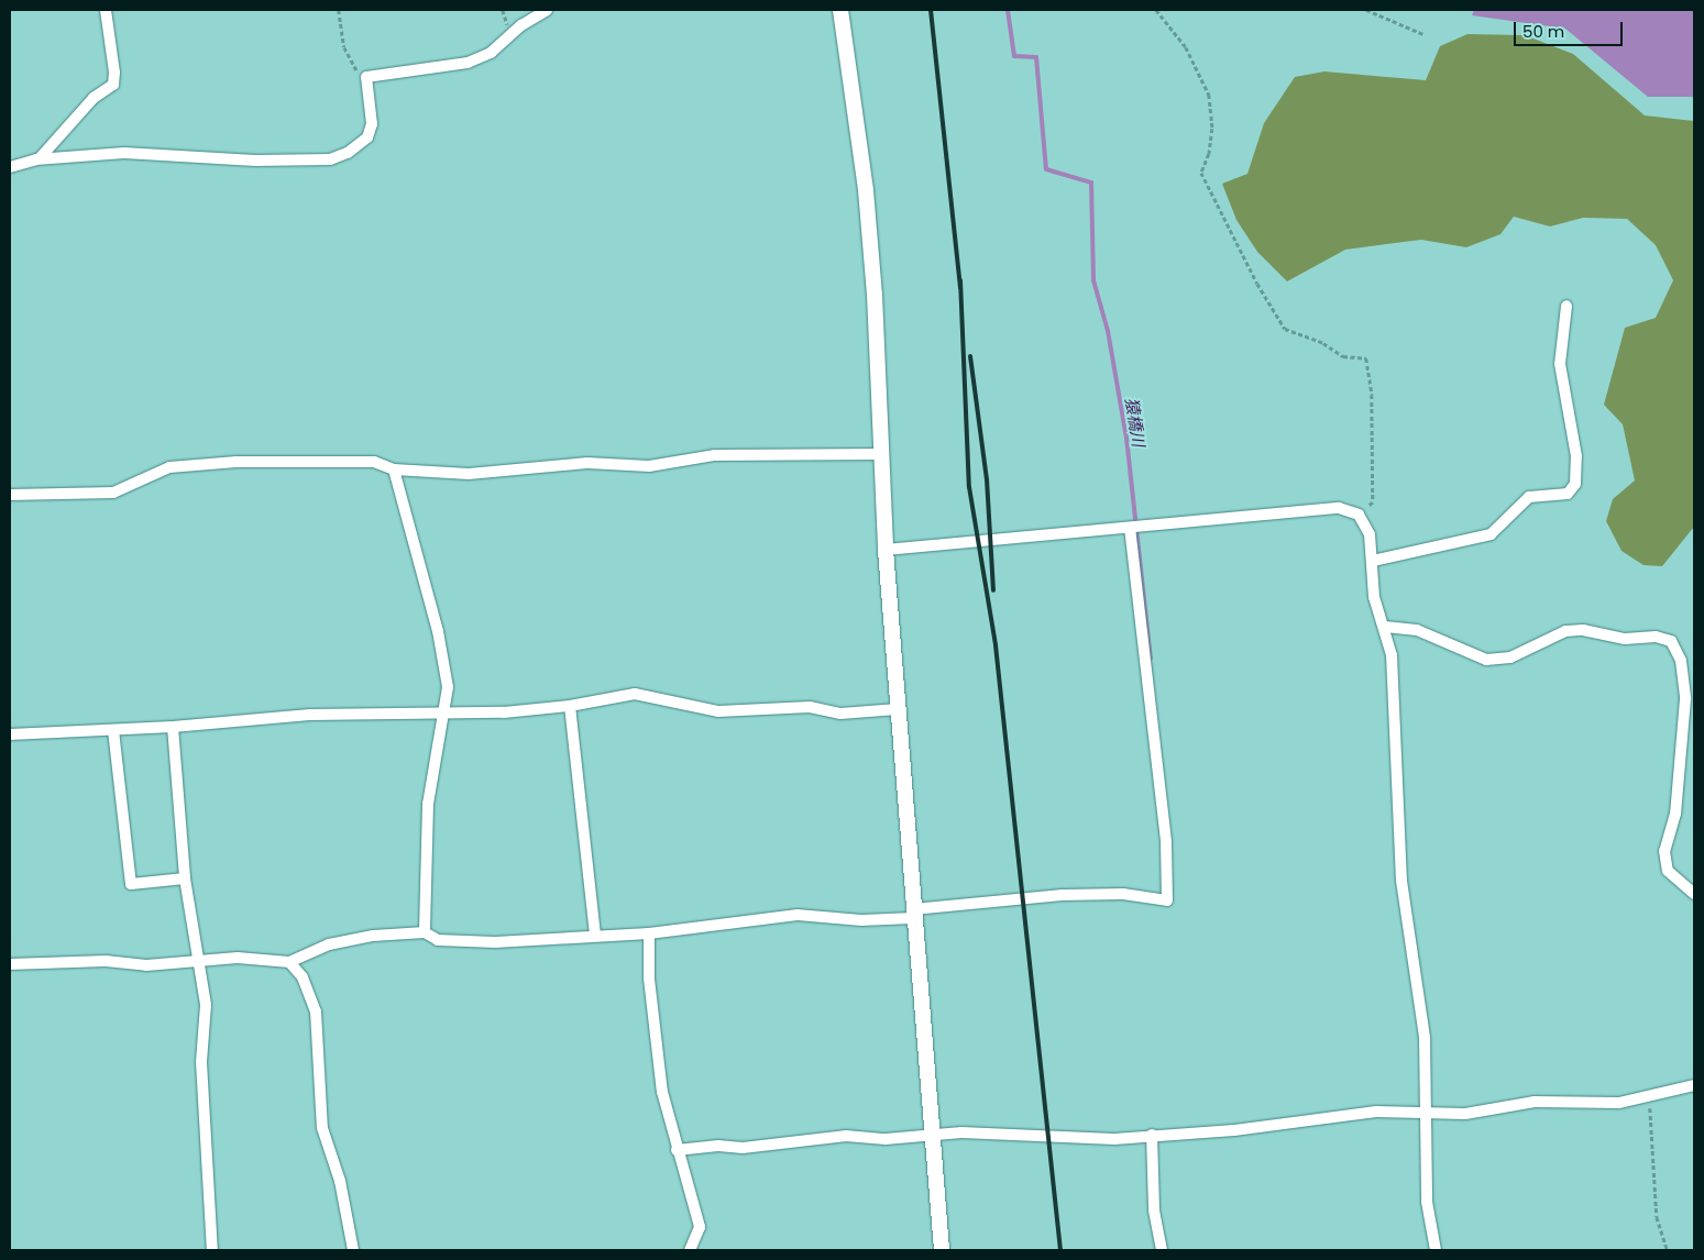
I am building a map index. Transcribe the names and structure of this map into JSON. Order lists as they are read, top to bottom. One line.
{"water":["猿橋川"],"scale_bar":"50 m"}
